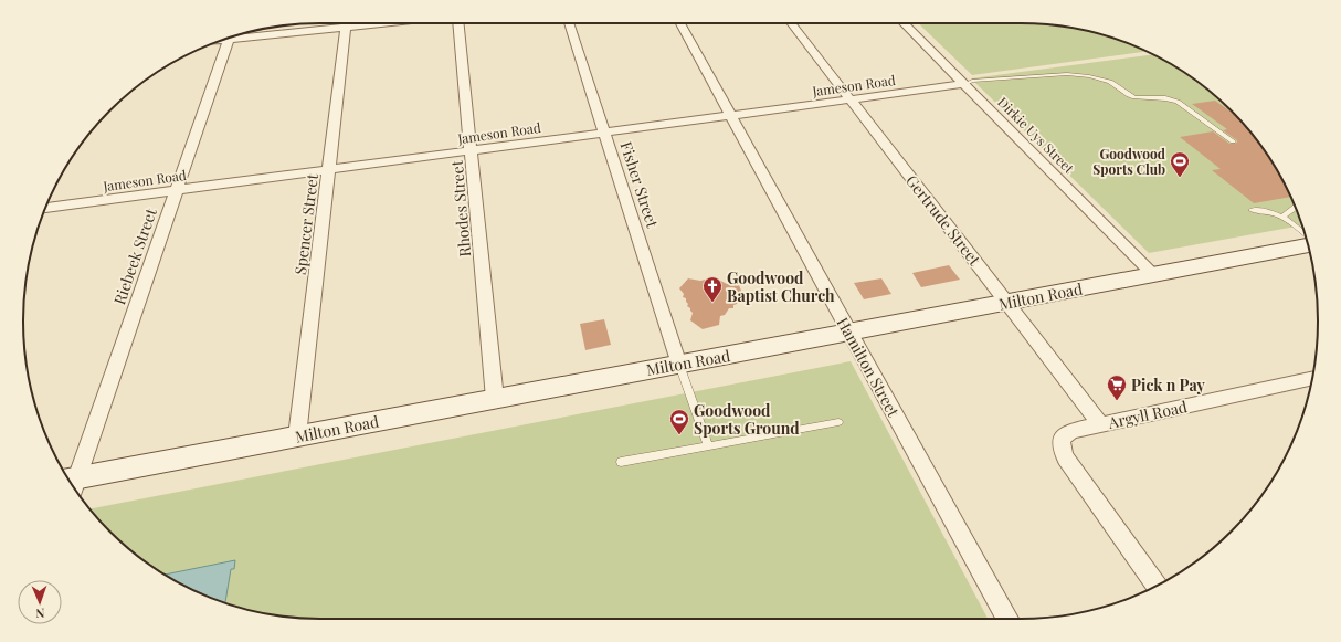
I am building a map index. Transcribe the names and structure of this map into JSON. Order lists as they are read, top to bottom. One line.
{"streets":{"street":["Jameson Road","Dirkie Uys Street","Fisher Street","Rhodes Street","Gertrude Street","Spencer Street","Riebeek Street","Milton Road","Hamilton Street","Argyll Road"]},"crossings":[["Jameson Road","Dirkie Uys Street"],["Jameson Road","Fisher Street"],["Jameson Road","Rhodes Street"],["Jameson Road","Gertrude Street"],["Jameson Road","Spencer Street"],["Jameson Road","Riebeek Street"],["Jameson Road","Hamilton Street"],["Dirkie Uys Street","Milton Road"],["Fisher Street","Milton Road"],["Rhodes Street","Milton Road"],["Gertrude Street","Milton Road"],["Gertrude Street","Argyll Road"],["Spencer Street","Milton Road"],["Milton Road","Hamilton Street"]],"places":{"sports":["Goodwood Sports Club","Goodwood Sports Ground"],"church":["Goodwood Baptist Church"],"supermarket":["Pick n Pay"]},"north":"bottom"}
